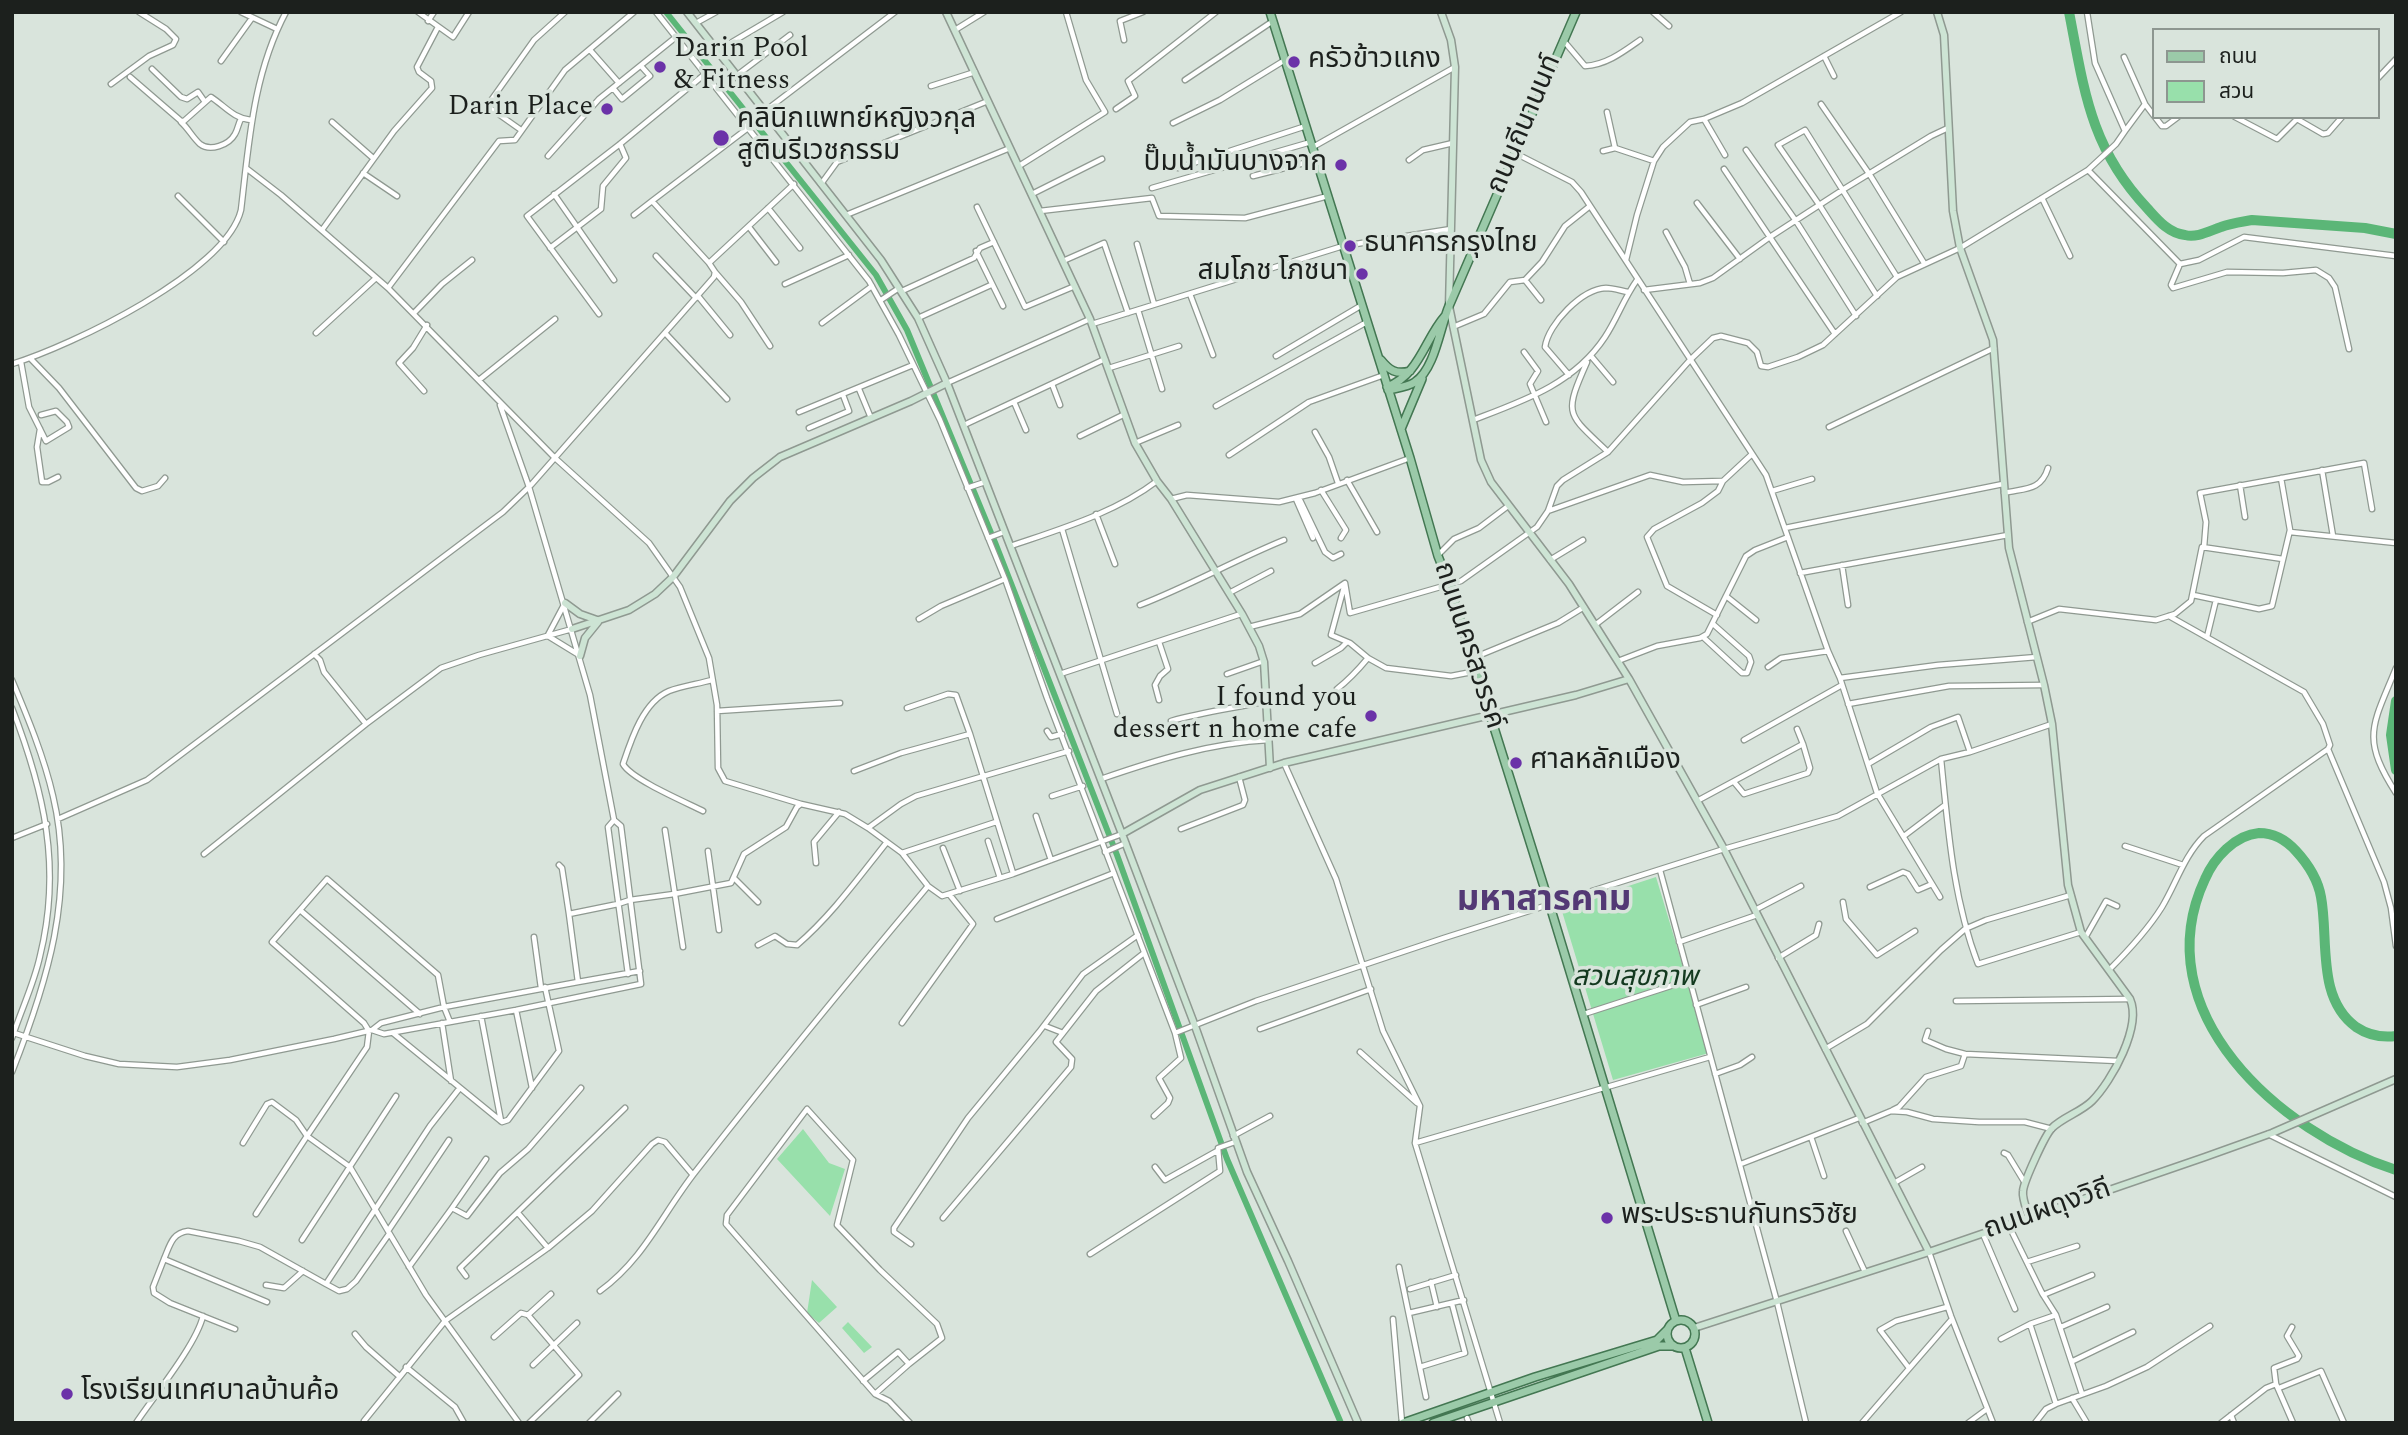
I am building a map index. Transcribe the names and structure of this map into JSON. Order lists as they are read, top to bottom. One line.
{"streets":{"main road":["ถนนถีนานนท์","ถนนนครสวรรค์"],"street":["ถนนผดุงวิถี"]},"crossings":[["ถนนถีนานนท์","ถนนนครสวรรค์"],["ถนนนครสวรรค์","ถนนผดุงวิถี"]],"districts":["มหาสารคาม"],"parks":["สวนสุขภาพ"],"places":["ครัวข้าวแกง","Darin Pool & Fitness","Darin Place","คลินิกแพทย์หญิงวกุล สูตินรีเวชกรรม","ปั๊มน้ำมันบางจาก","ธนาคารกรุงไทย","สมโภช โภชนา","I found you dessert n home cafe","ศาลหลักเมือง","พระประธานกันทรวิชัย","โรงเรียนเทศบาลบ้านค้อ"],"legend":["ถนน","สวน"]}
